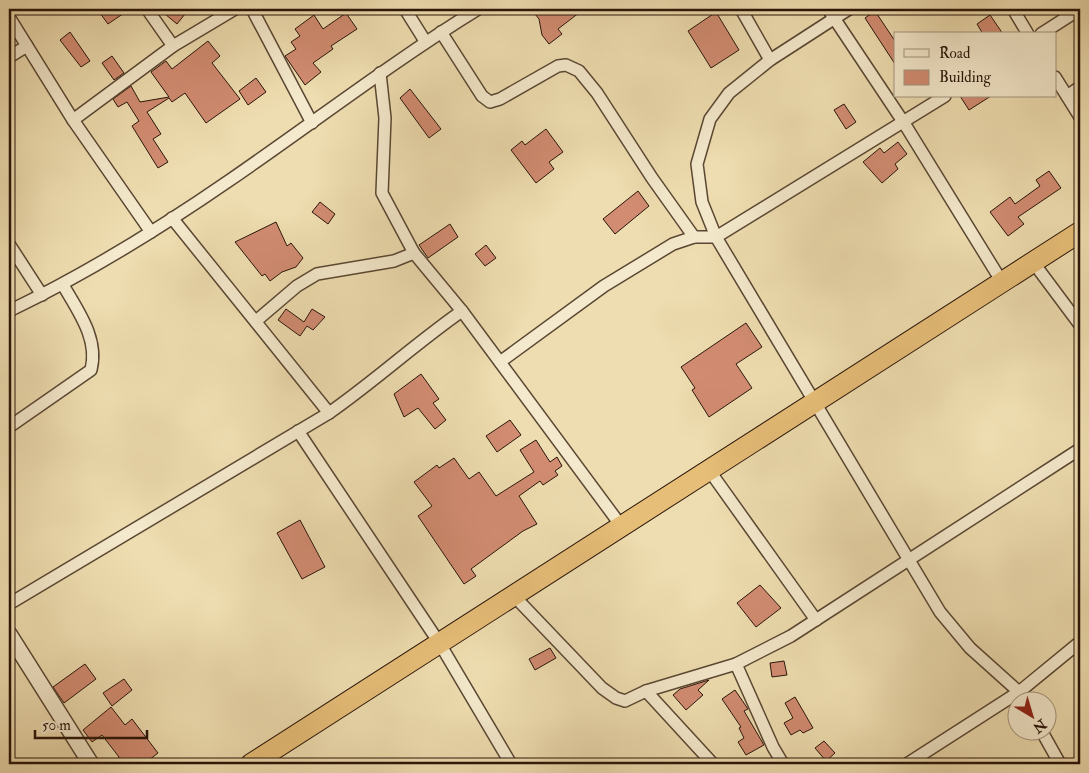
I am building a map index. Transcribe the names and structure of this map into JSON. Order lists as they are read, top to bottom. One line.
{"legend":["Road","Building"],"scale_bar":"50 m","north":"bottom right"}
